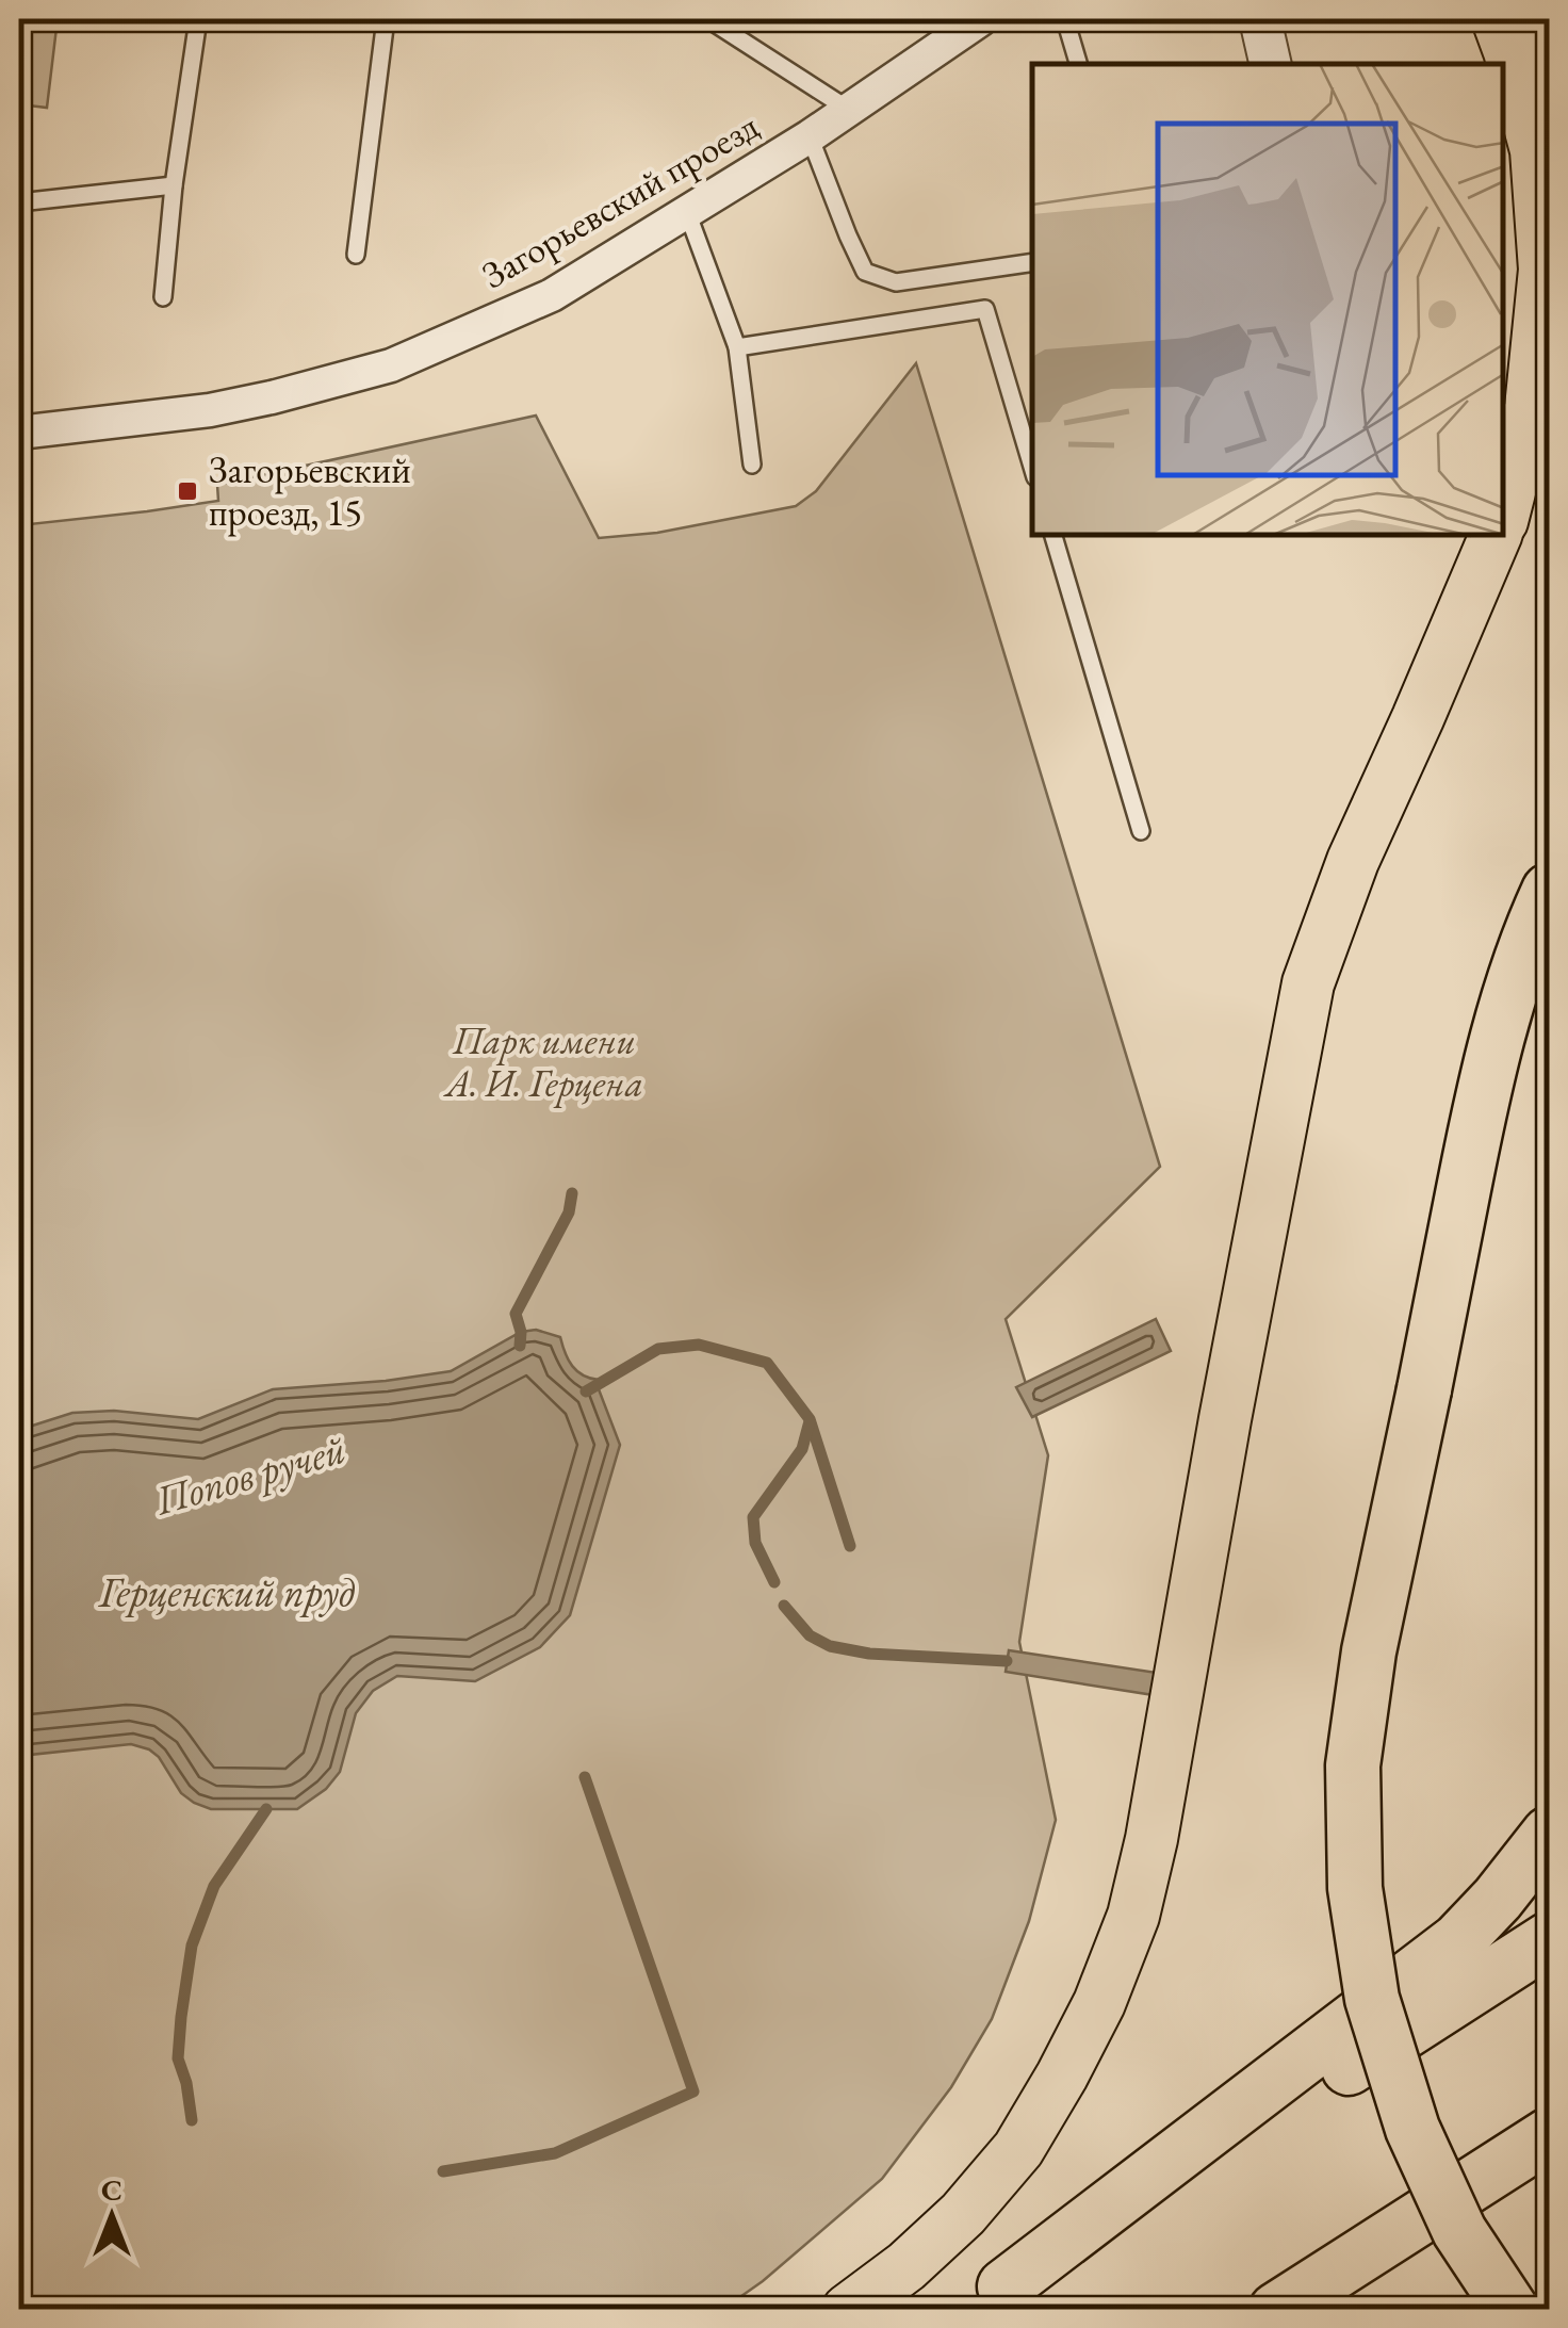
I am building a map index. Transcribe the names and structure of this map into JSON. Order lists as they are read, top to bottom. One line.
{"streets":{"street":["Загорьевский проезд"]},"water":["Попов ручей","Герценский пруд"],"parks":["Парк имени А. И. Герцена"],"places":{"transit":["Загорьевский проезд, 15"]},"north":"top"}
